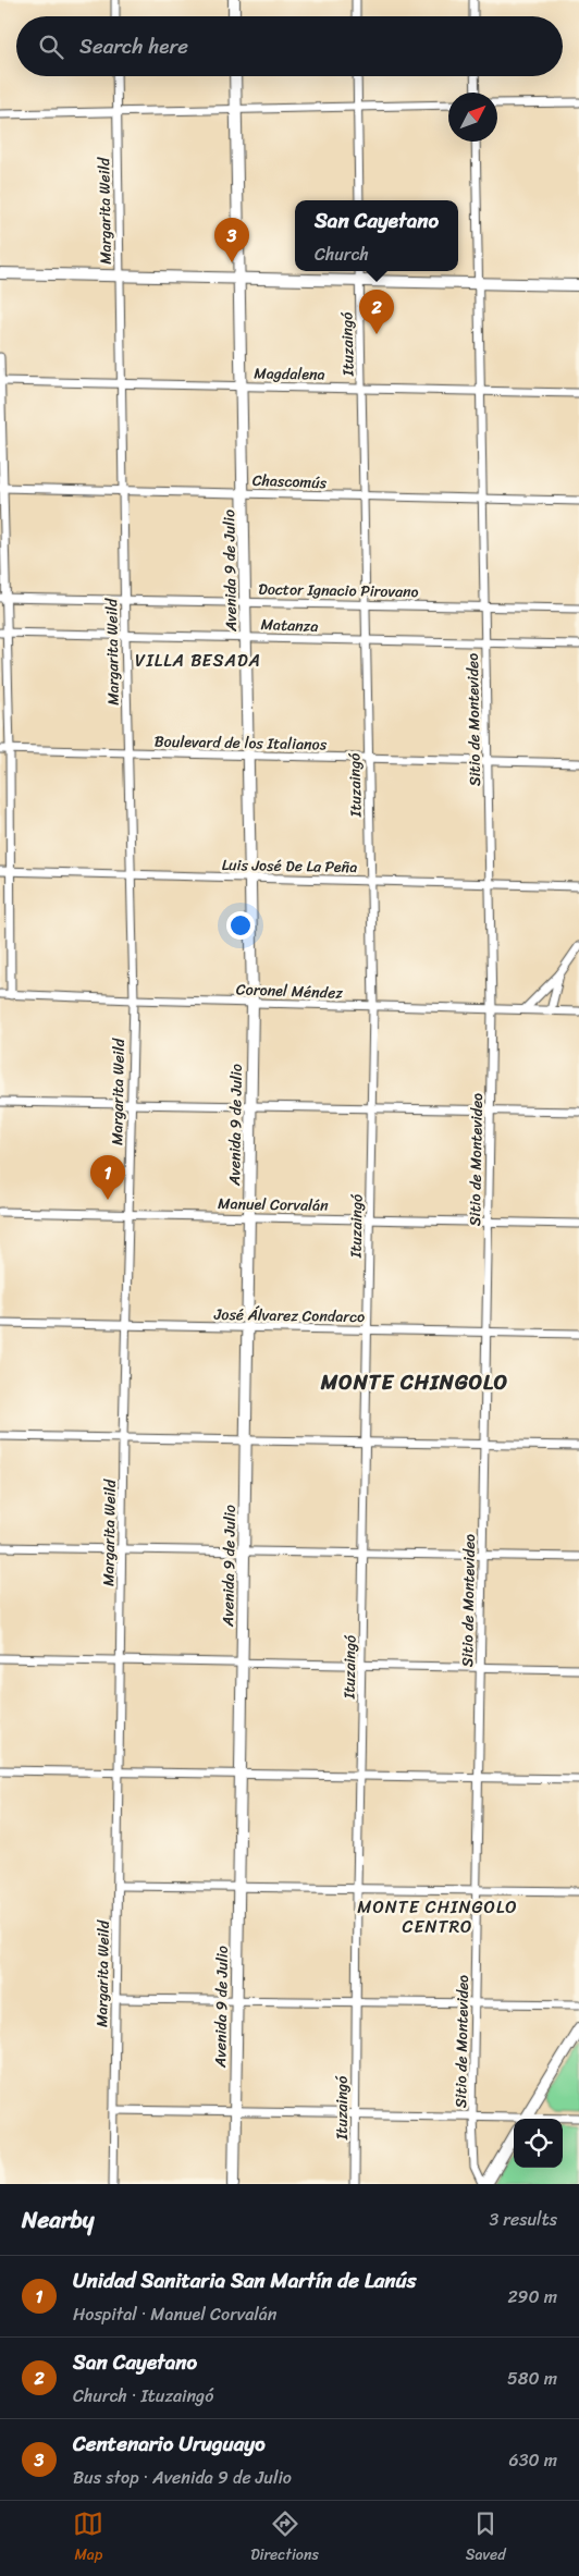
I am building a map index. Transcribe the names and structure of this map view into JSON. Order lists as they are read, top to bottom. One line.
{"streets":{"street":["Margarita Weild","Ituzaingó","Magdalena","Chascomús","Avenida 9 de Julio","Doctor Ignacio Pirovano","Matanza","Sitio de Montevideo","Boulevard de los Italianos","Luis José De La Peña","Coronel Méndez","Manuel Corvalán","José Álvarez Condarco"]},"crossings":[["Margarita Weild","Magdalena"],["Margarita Weild","Chascomús"],["Margarita Weild","Doctor Ignacio Pirovano"],["Margarita Weild","Matanza"],["Margarita Weild","Boulevard de los Italianos"],["Margarita Weild","Luis José De La Peña"],["Margarita Weild","Coronel Méndez"],["Margarita Weild","Manuel Corvalán"],["Margarita Weild","José Álvarez Condarco"],["Ituzaingó","Magdalena"],["Ituzaingó","Chascomús"],["Ituzaingó","Doctor Ignacio Pirovano"],["Ituzaingó","Matanza"],["Ituzaingó","Boulevard de los Italianos"],["Ituzaingó","Luis José De La Peña"],["Ituzaingó","Coronel Méndez"],["Ituzaingó","Manuel Corvalán"],["Ituzaingó","José Álvarez Condarco"],["Magdalena","Avenida 9 de Julio"],["Magdalena","Sitio de Montevideo"],["Chascomús","Avenida 9 de Julio"],["Chascomús","Sitio de Montevideo"],["Avenida 9 de Julio","Doctor Ignacio Pirovano"],["Avenida 9 de Julio","Matanza"],["Avenida 9 de Julio","Boulevard de los Italianos"],["Avenida 9 de Julio","Luis José De La Peña"],["Avenida 9 de Julio","Coronel Méndez"],["Avenida 9 de Julio","Manuel Corvalán"],["Avenida 9 de Julio","José Álvarez Condarco"],["Doctor Ignacio Pirovano","Sitio de Montevideo"],["Matanza","Sitio de Montevideo"],["Sitio de Montevideo","Boulevard de los Italianos"],["Sitio de Montevideo","Luis José De La Peña"],["Sitio de Montevideo","Coronel Méndez"],["Sitio de Montevideo","Manuel Corvalán"],["Sitio de Montevideo","José Álvarez Condarco"]],"districts":["VILLA BESADA","MONTE CHINGOLO","MONTE CHINGOLO CENTRO"],"north":"top right","page":{"search":"Search here","popup":["San Cayetano","Church"],"pins":["3","2","1"],"heading":["Nearby","3 results"],"list":[{"mark":"1","name":"Unidad Sanitaria San Martín de Lanús","note":"Hospital · Manuel Corvalán","value":"290 m"},{"mark":"2","name":"San Cayetano","note":"Church · Ituzaingó","value":"580 m"},{"mark":"3","name":"Centenario Uruguayo","note":"Bus stop · Avenida 9 de Julio","value":"630 m"}],"nav":["Map","Directions","Saved"]}}
